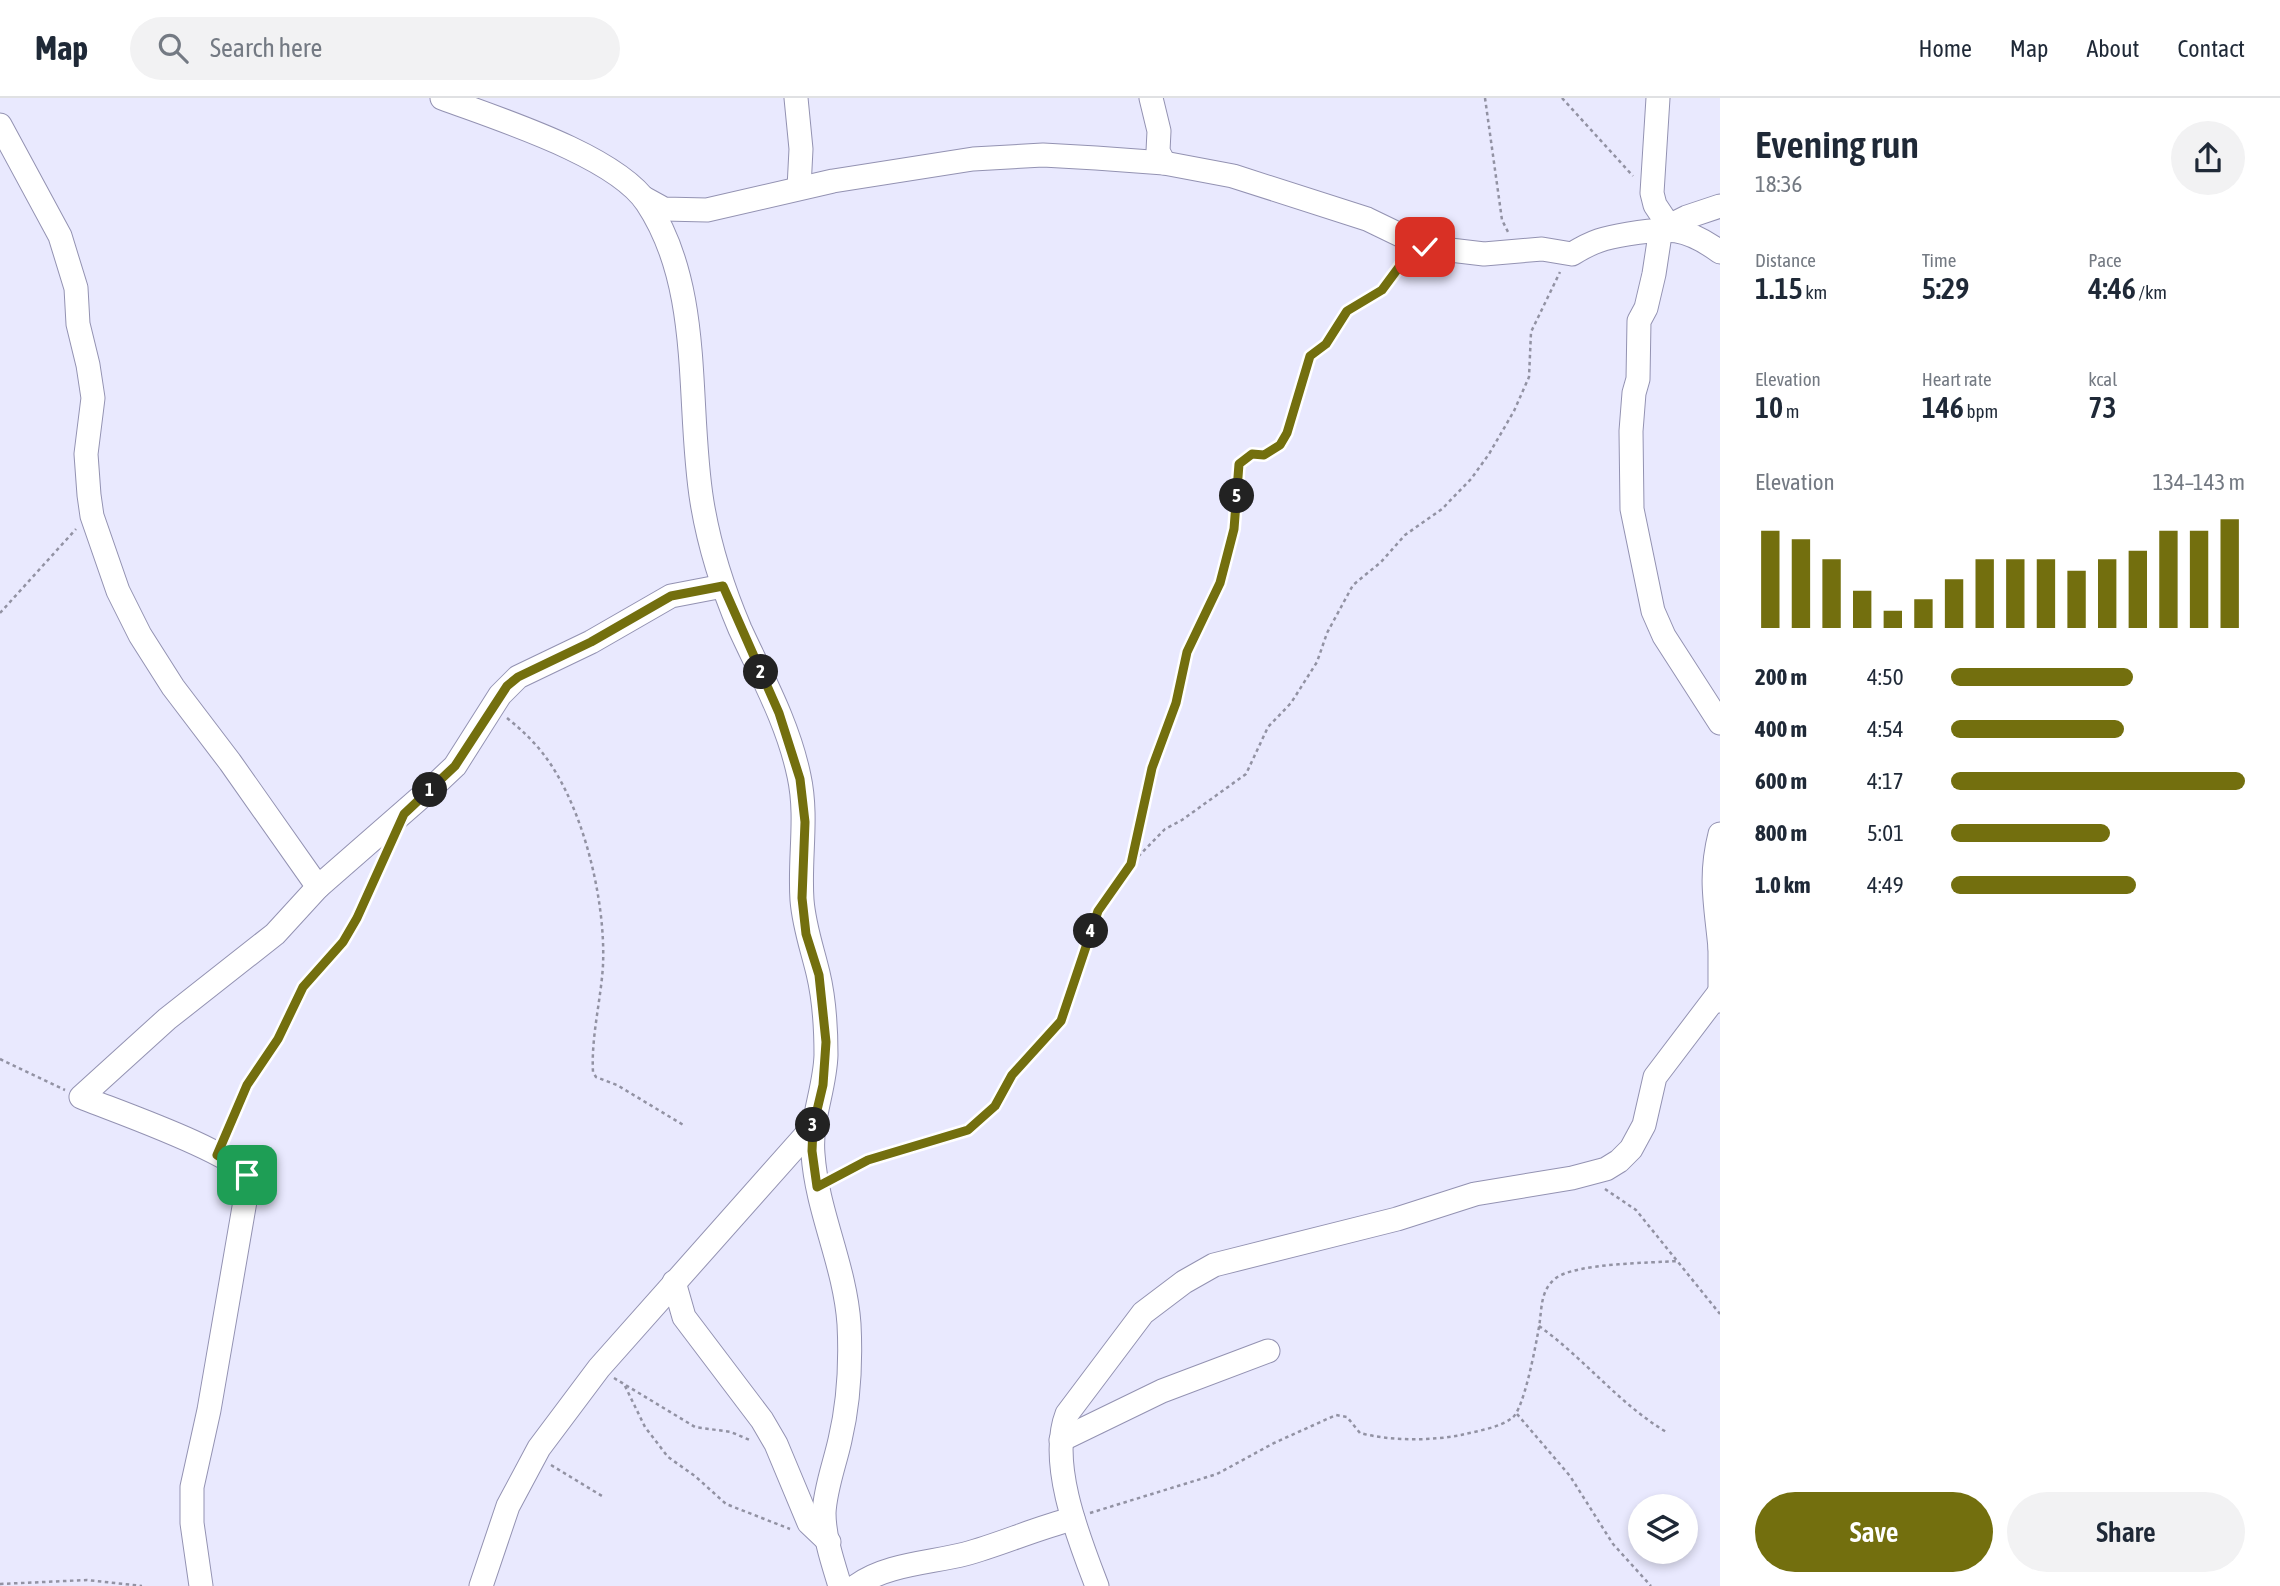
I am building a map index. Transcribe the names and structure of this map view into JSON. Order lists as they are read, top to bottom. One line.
{"page":{"header":"Map","search":"Search here","nav":["Home","Map","About","Contact"],"heading":["Evening run","18:36"],"stats":[["Distance","1.15 km"],["Time","5:29"],["Pace","4:46 /km"],["Elevation","10 m"],["Heart rate","146 bpm"],["kcal","73"]],"chart":["Elevation","134–143 m"],"pins":["5","2","1","4","3"],"list":[{"name":"200 m","note":"4:50"},{"name":"400 m","note":"4:54"},{"name":"600 m","note":"4:17"},{"name":"800 m","note":"5:01"},{"name":"1.0 km","note":"4:49"}],"buttons":["Save","Share"]}}
